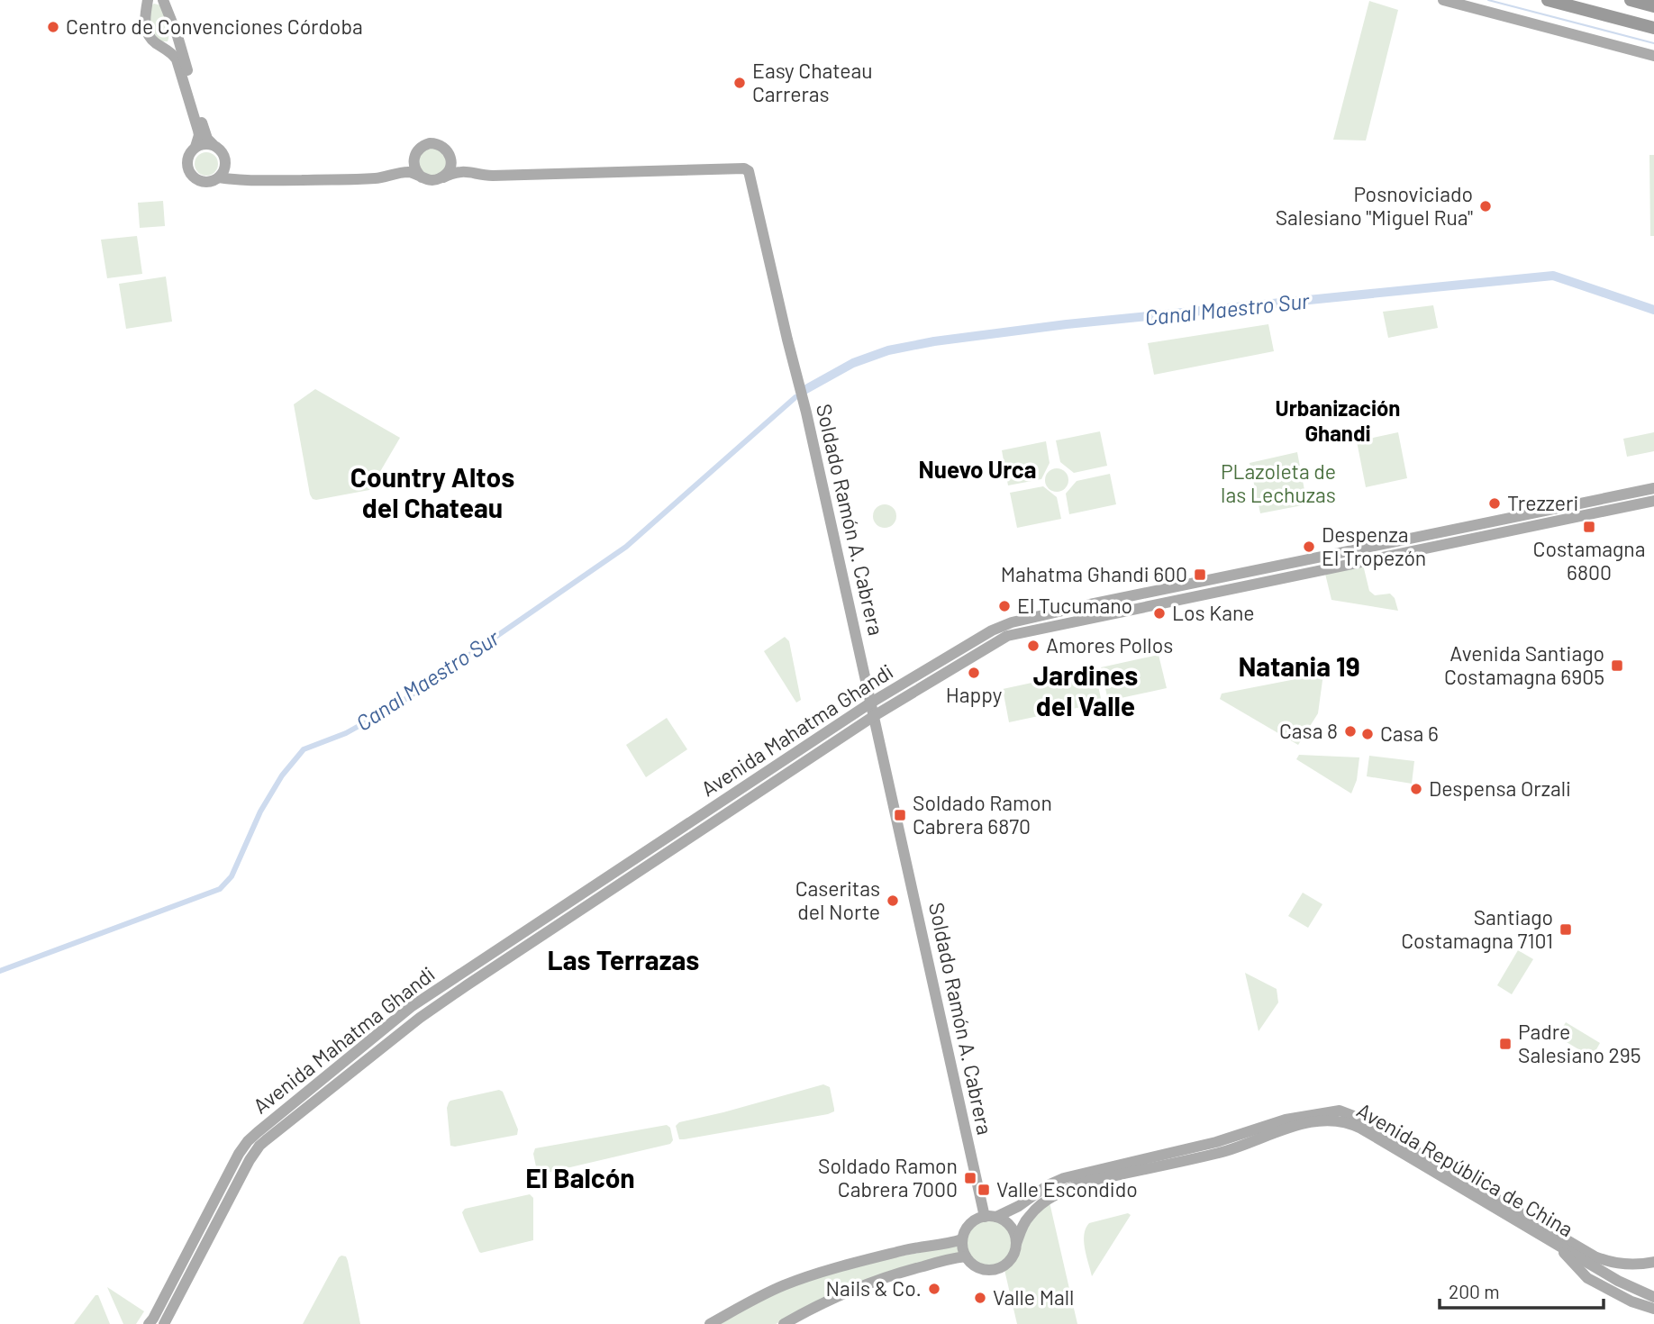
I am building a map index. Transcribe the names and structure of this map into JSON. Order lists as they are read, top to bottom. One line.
{"streets":{"main road":["Soldado Ramón A. Cabrera","Avenida Mahatma Ghandi","Avenida República de China"]},"crossings":[["Soldado Ramón A. Cabrera","Avenida Mahatma Ghandi"],["Soldado Ramón A. Cabrera","Avenida República de China"]],"districts":["Urbanización Ghandi","Nuevo Urca","Country Altos del Chateau","Natania 19","Jardines del Valle","Las Terrazas","El Balcón"],"water":["Canal Maestro Sur"],"parks":["PLazoleta de las Lechuzas"],"places":{"other":["Centro de Convenciones Córdoba","Easy Chateau Carreras","Posnoviciado Salesiano \"Miguel Rua\"","Trezzeri","Despenza El Tropezón","El Tucumano","Los Kane","Amores Pollos","Happy","Casa 8","Casa 6","Despensa Orzali","Caseritas del Norte","Nails & Co.","Valle Mall"],"transit":["Costamagna 6800","Mahatma Ghandi 600","Avenida Santiago Costamagna 6905","Soldado Ramon Cabrera 6870","Santiago Costamagna 7101","Padre Salesiano 295","Soldado Ramon Cabrera 7000","Valle Escondido"]},"scale_bar":"200 m"}
